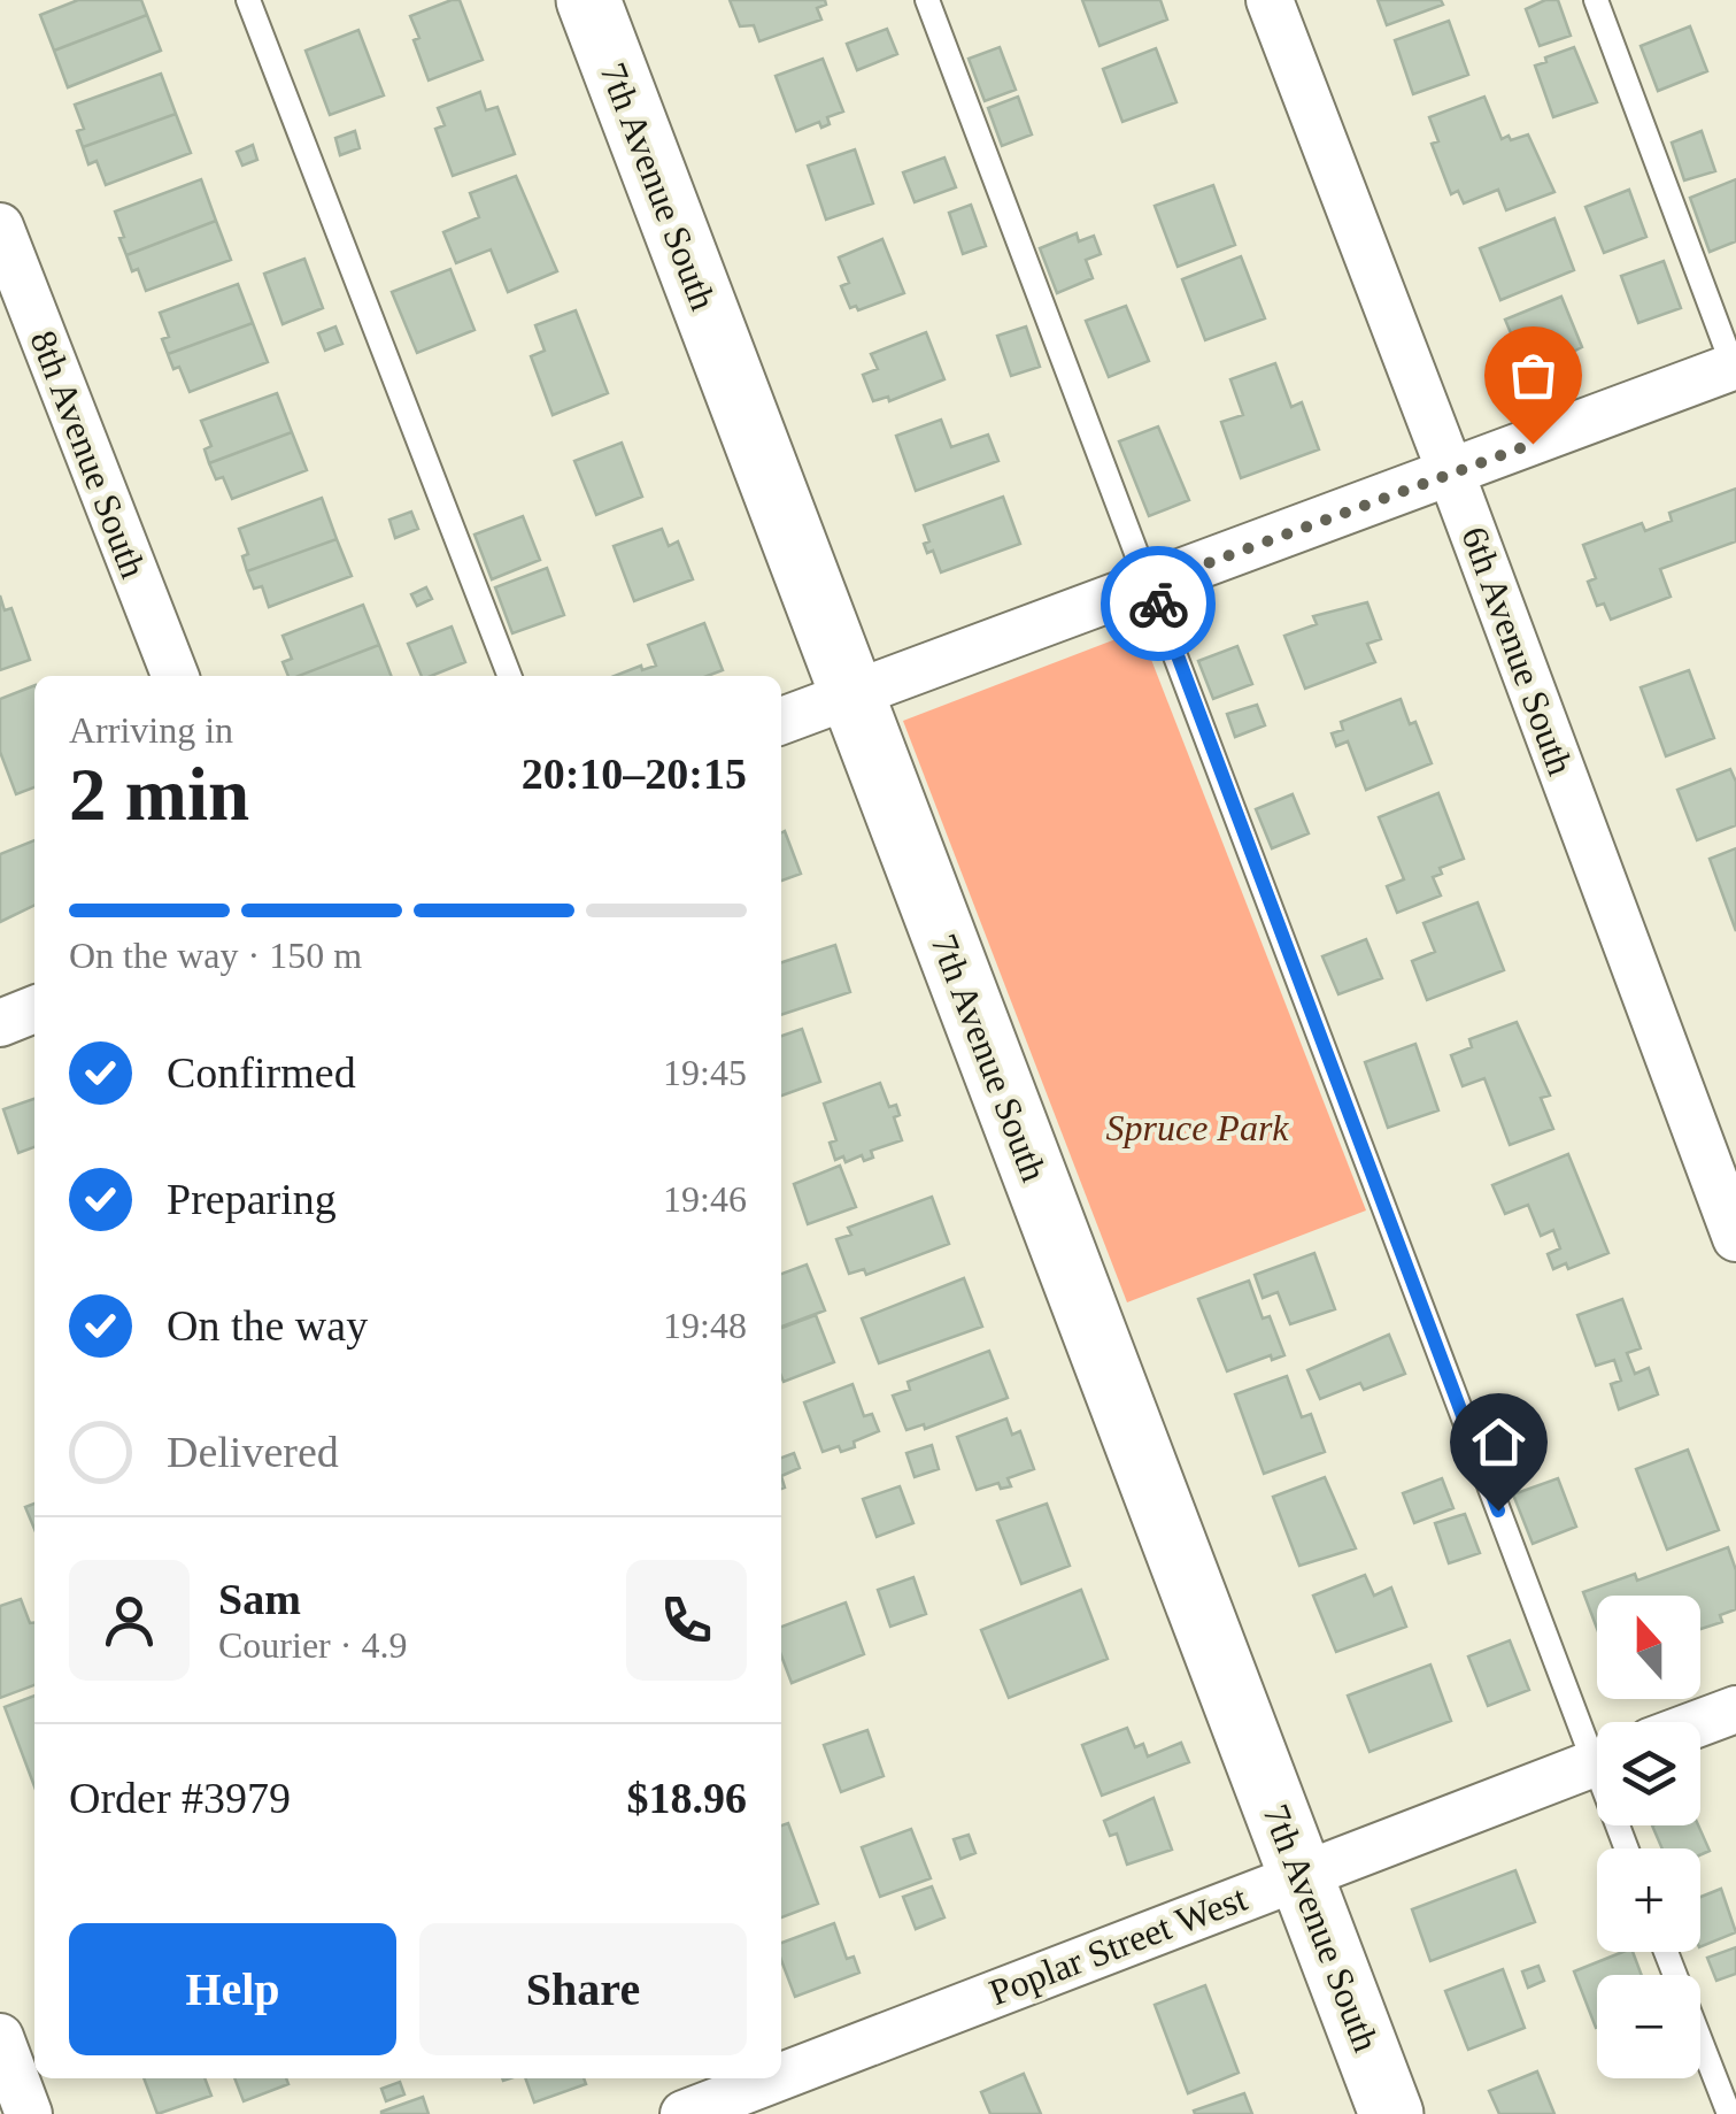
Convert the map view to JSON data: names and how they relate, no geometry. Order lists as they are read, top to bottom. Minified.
{"streets":{"street":["7th Avenue South","8th Avenue South","6th Avenue South","Poplar Street West"]},"crossings":[["7th Avenue South","Poplar Street West"]],"parks":["Spruce Park"],"north":"top","page":{"heading":["2 min","Arriving in","20:10–20:15"],"panel":["Sam","Courier · 4.9","Order #3979","$18.96"],"bar":"On the way · 150 m","list":[["Confirmed","19:45"],["Preparing","19:46"],["On the way","19:48"],"Delivered"],"map_buttons":["+","−"],"buttons":["Help","Share"]}}
